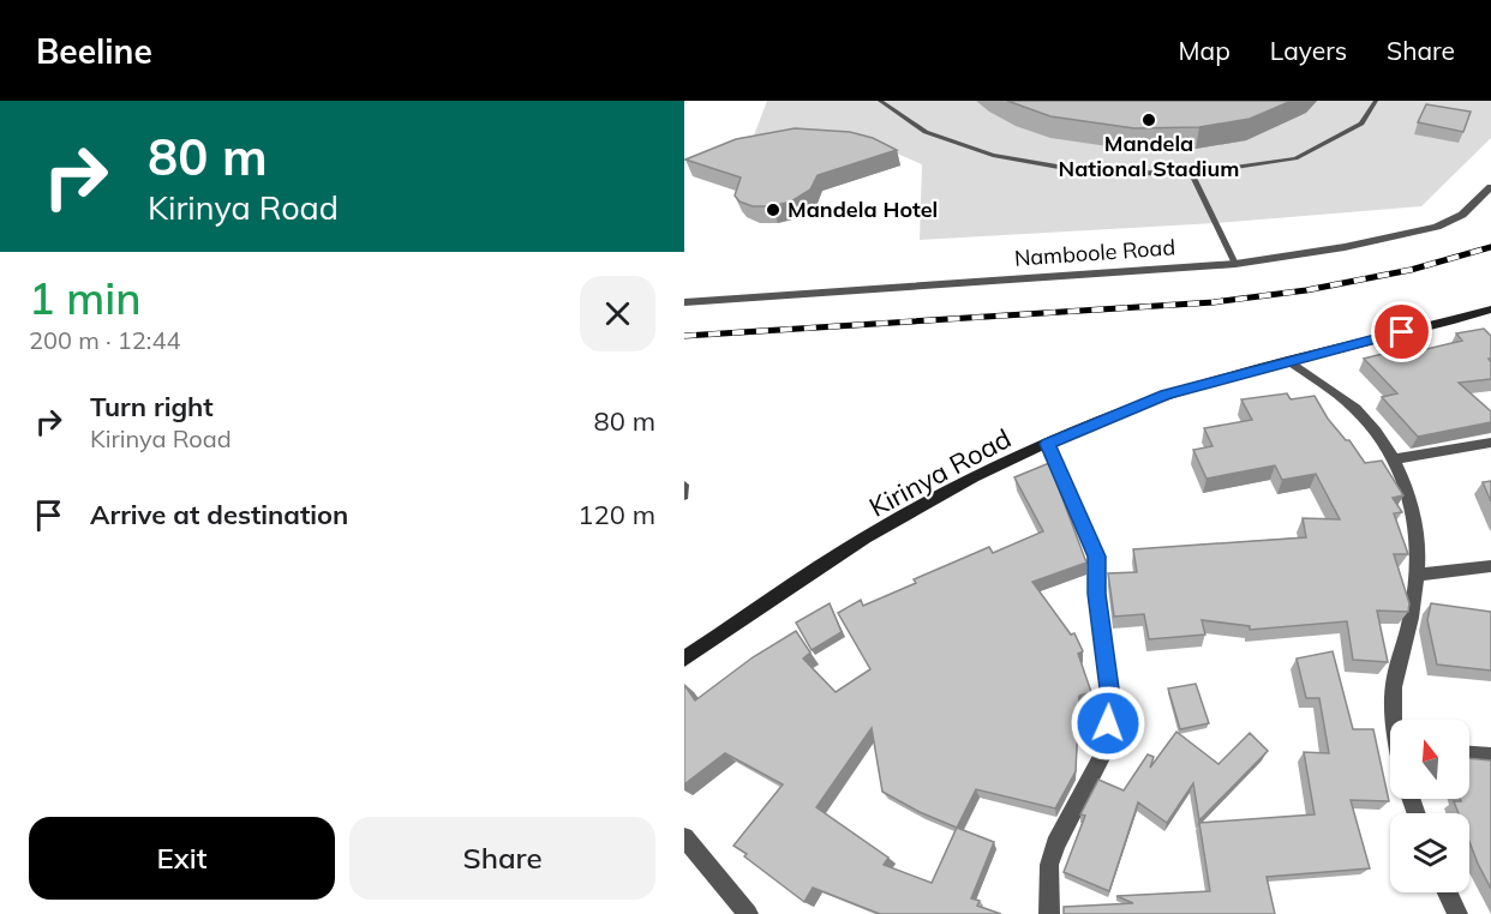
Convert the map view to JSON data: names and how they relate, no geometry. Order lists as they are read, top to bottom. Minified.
{"streets":{"main road":["Kirinya Road"],"street":["Namboole Road"]},"places":["Mandela National Stadium","Mandela Hotel"],"north":"top","page":{"header":"Beeline","nav":["Map","Layers","Share"],"turn":["80 m","Kirinya Road"],"heading":["1 min","200 m · 12:44"],"list":[{"name":"Turn right","note":"Kirinya Road","value":"80 m"},{"name":"Arrive at destination","value":"120 m"}],"buttons":["Exit","Share"]}}
